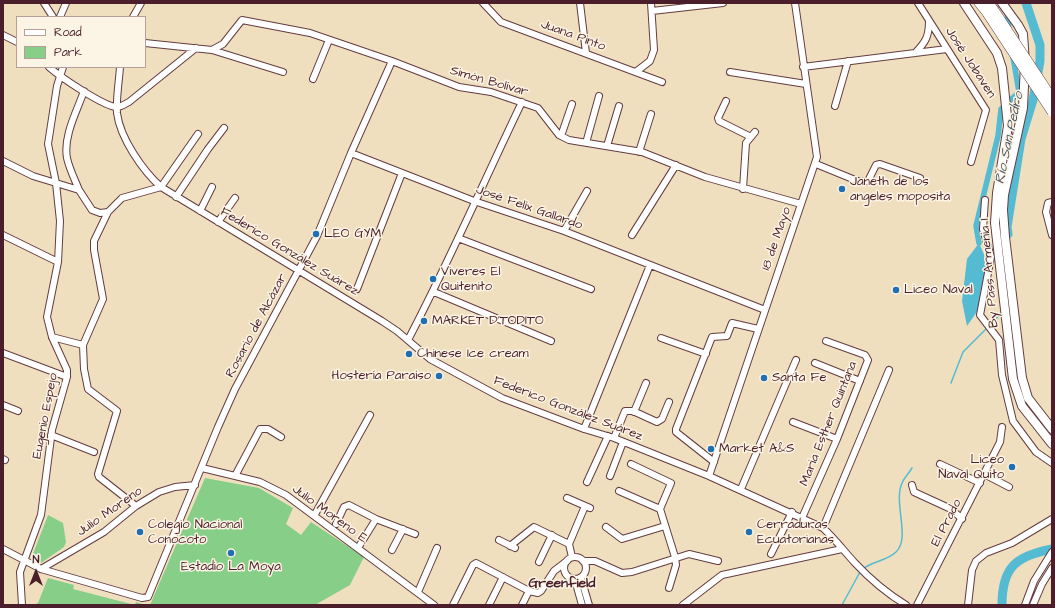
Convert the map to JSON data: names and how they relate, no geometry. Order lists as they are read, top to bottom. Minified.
{"streets":{"main road":["By Pass Armenia I"],"street":["Juana Pinto","José Jobaven","Simón Bolívar","José Felix Gallardo","18 de Mayo","Federico González Suárez","Rosario de Alcázar","Eugenio Espejo","Maria Esther Quintana","Julio Moreno","Julio Moreno E.","El Prado"]},"crossings":[["Simón Bolívar","Rosario de Alcázar"],["José Felix Gallardo","18 de Mayo"],["José Felix Gallardo","Rosario de Alcázar"],["18 de Mayo","Federico González Suárez"],["Federico González Suárez","Rosario de Alcázar"],["Federico González Suárez","Maria Esther Quintana"],["Rosario de Alcázar","Julio Moreno"],["Rosario de Alcázar","Julio Moreno E."]],"districts":["Greenfield"],"water":["Río San Pedro"],"places":["Janeth de los angeles moposita","LEO GYM","Viveres El Quitenito","Liceo Naval","MARKET D'TODITO","Chinese Ice cream","Hostería Paraíso","Santa Fe","Market A&S","Liceo Naval Quito","Colegio Nacional Conocoto","Cerraduras Ecuatorianas","Estadio La Moya"],"legend":["Road","Park"],"north":"top"}
